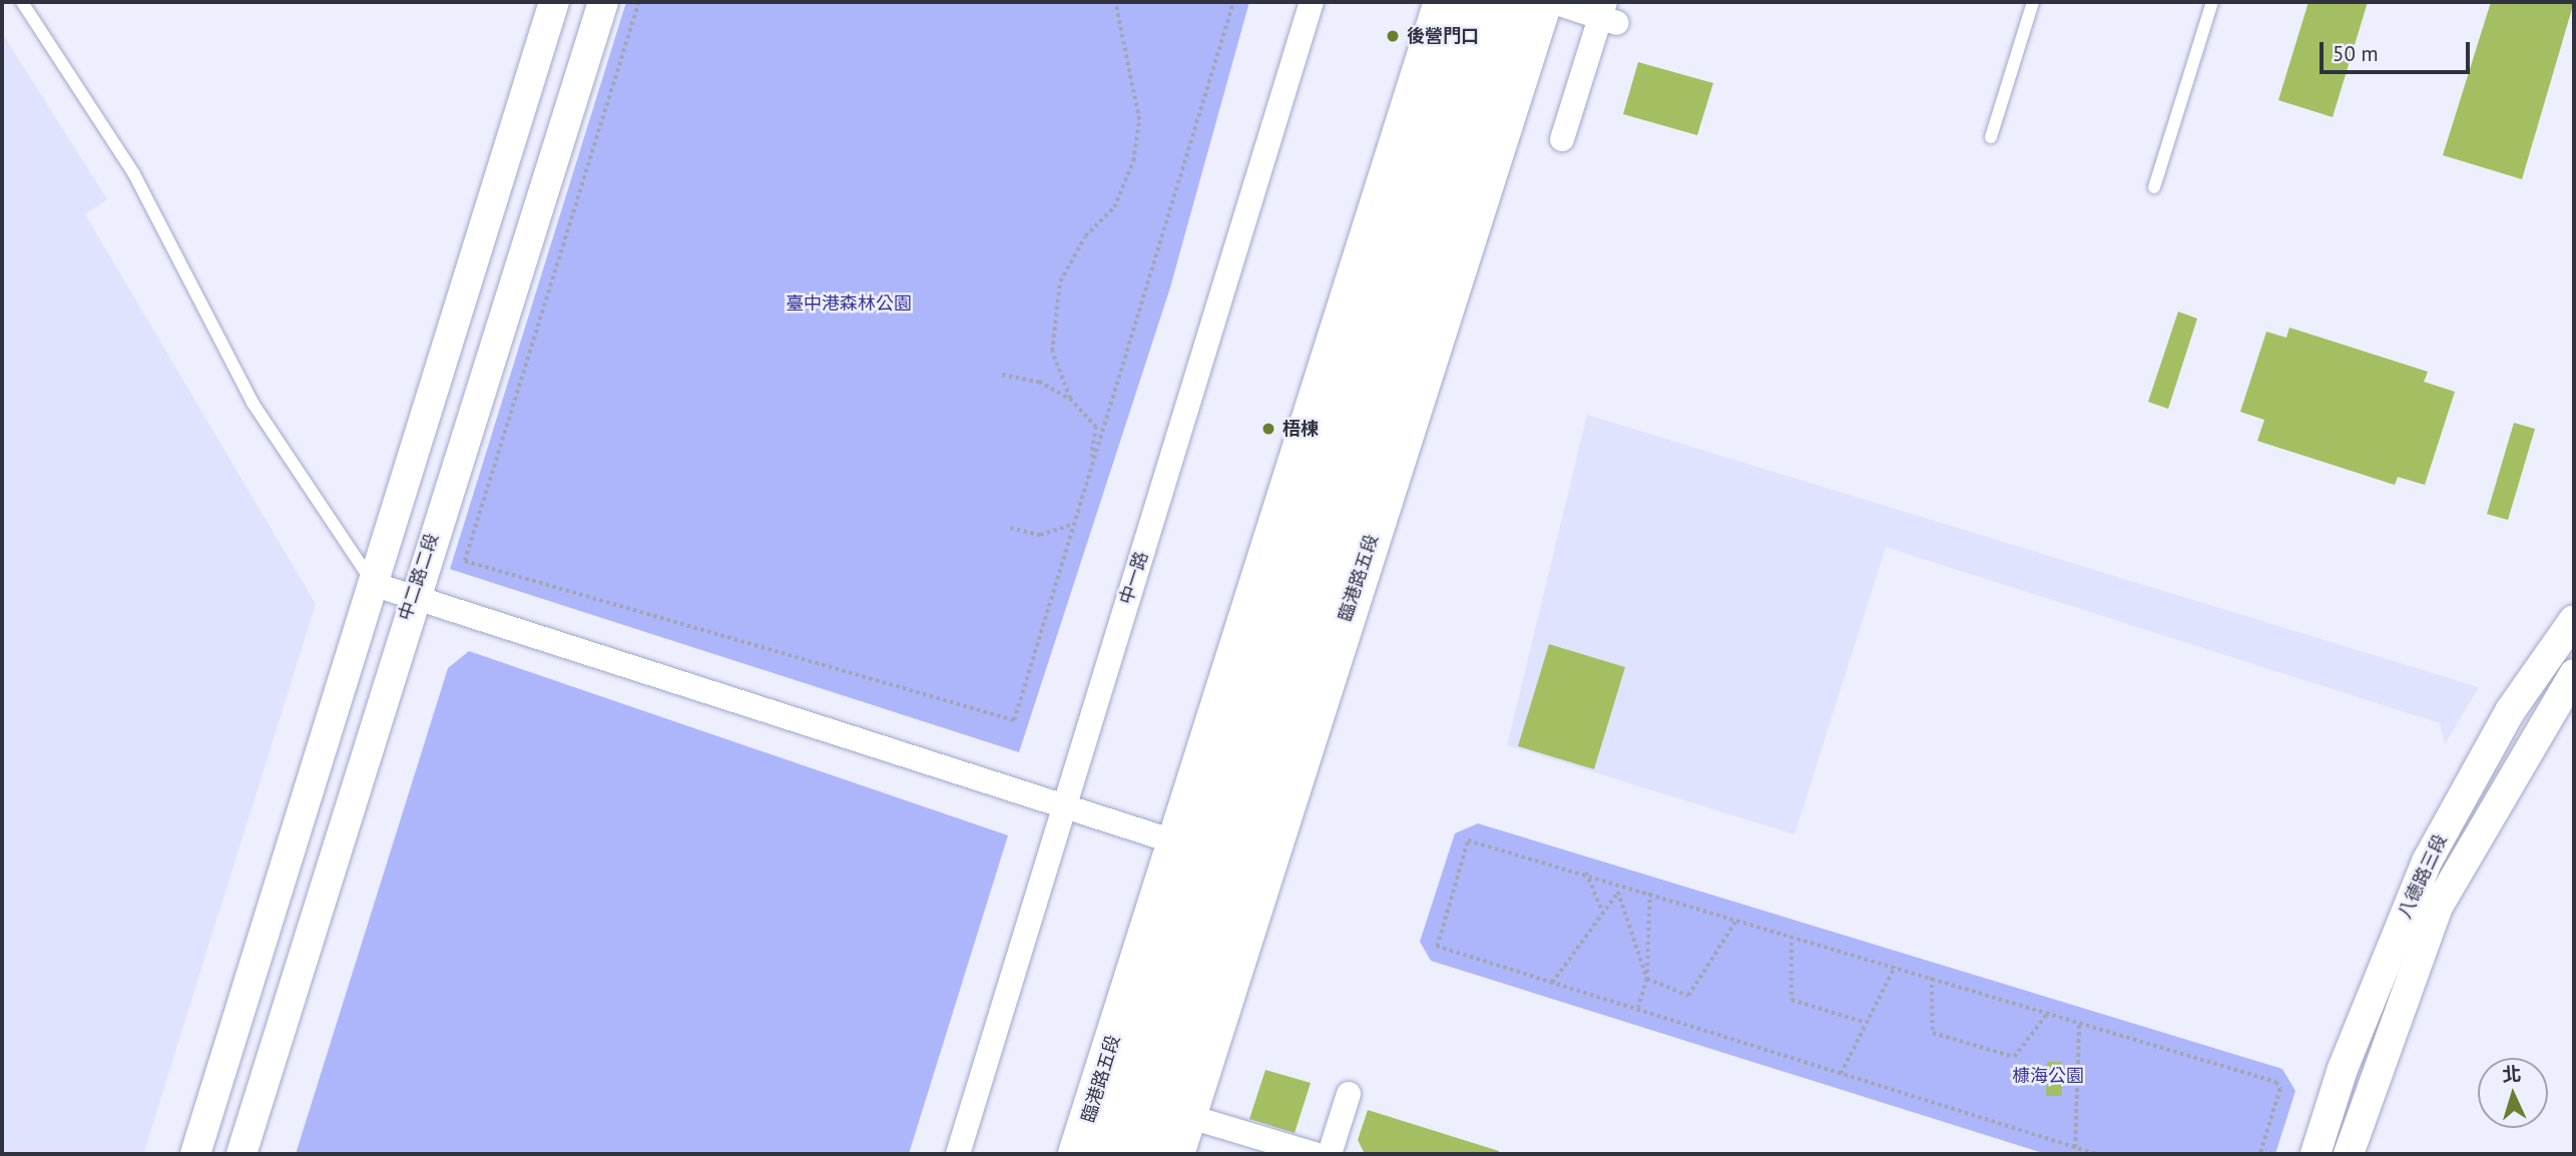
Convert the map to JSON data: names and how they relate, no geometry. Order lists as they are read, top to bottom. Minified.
{"streets":{"main road":["臨港路五段"],"street":["中二路二段","中一路","八德路三段"]},"parks":["臺中港森林公園","槺海公園"],"places":["後營門口","梧棟"],"scale_bar":"50 m","north":"top"}
